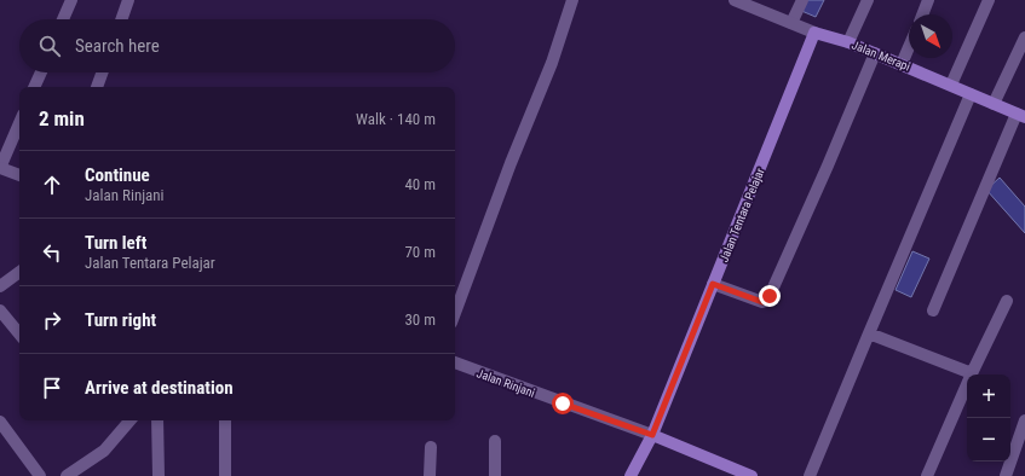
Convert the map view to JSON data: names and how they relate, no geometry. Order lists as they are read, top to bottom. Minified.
{"streets":{"main road":["Jalan Merapi","Jalan Tentara Pelajar","Jalan Rinjani"]},"crossings":[["Jalan Merapi","Jalan Tentara Pelajar"],["Jalan Tentara Pelajar","Jalan Rinjani"]],"north":"bottom right","page":{"search":"Search here","heading":["2 min","Walk · 140 m"],"list":[["Continue","Jalan Rinjani","40 m"],["Turn left","Jalan Tentara Pelajar","70 m"],["Turn right","30 m"],"Arrive at destination"],"map_buttons":["+","−"]}}
